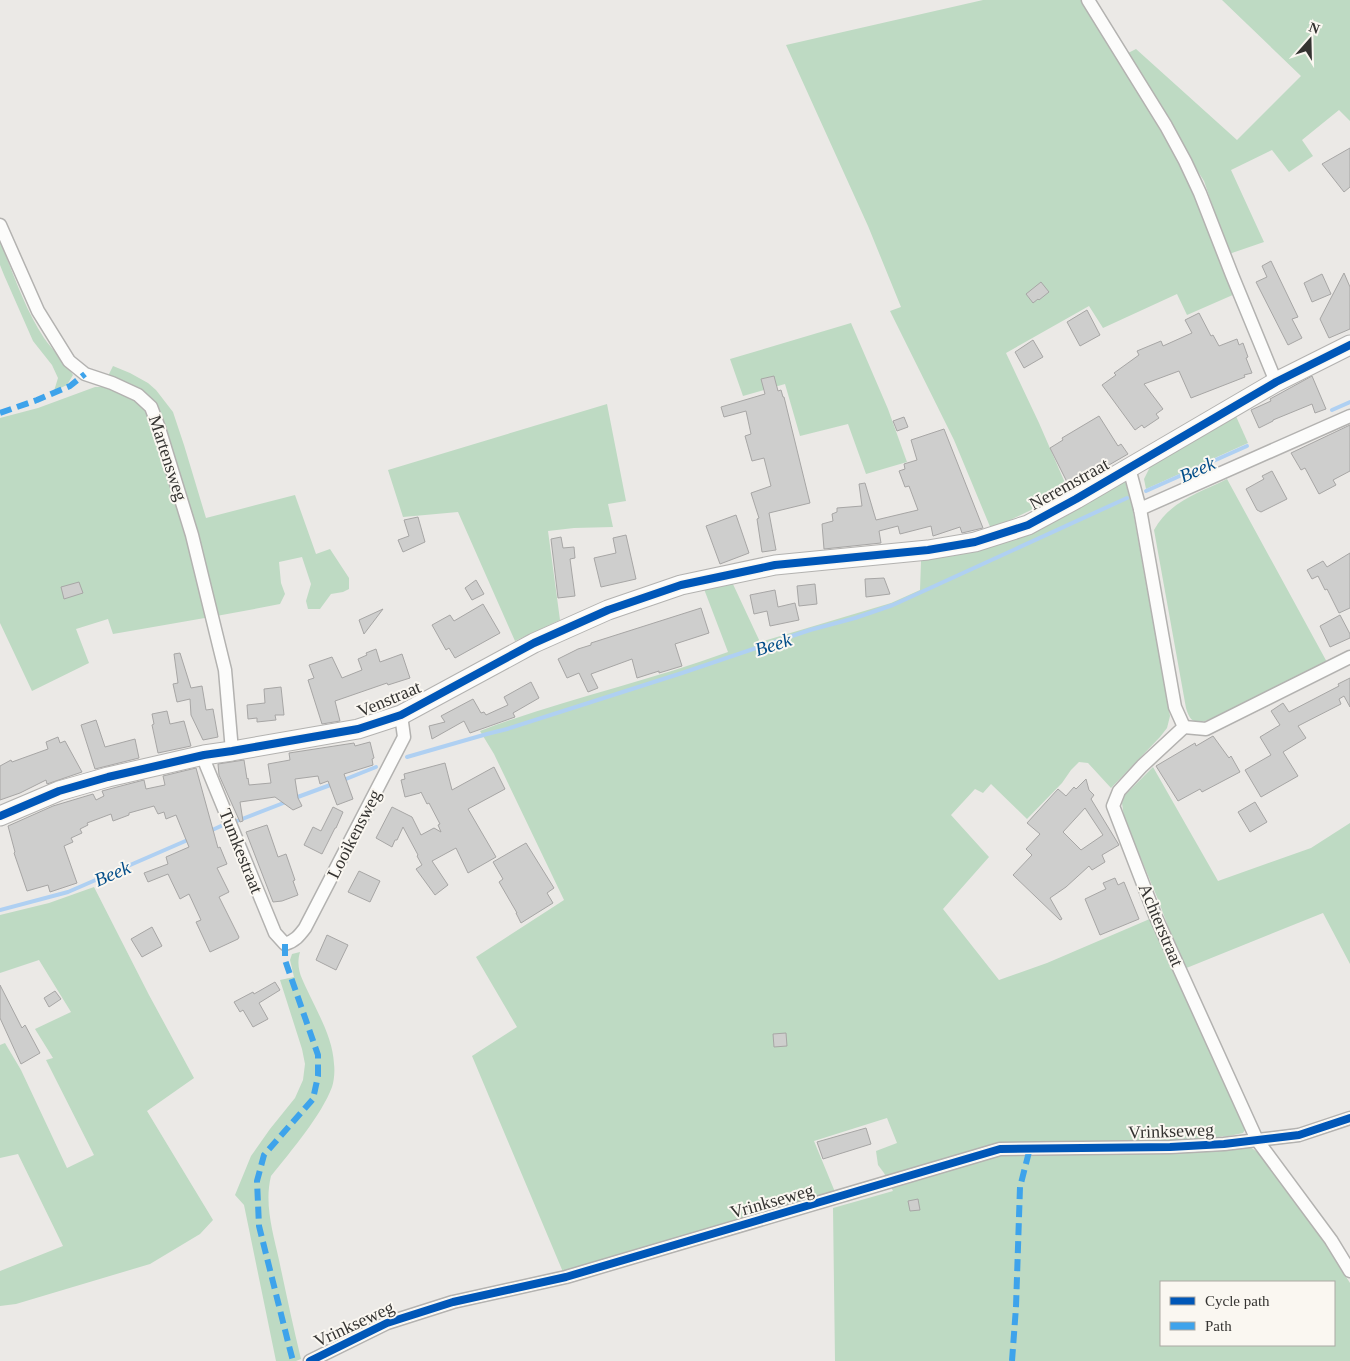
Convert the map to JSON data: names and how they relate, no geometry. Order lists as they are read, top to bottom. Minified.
{"streets":{"street":["Martensweg","Neremstraat","Venstraat","Looikensweg","Tumkestraat","Achterstraat","Vrinkseweg"]},"crossings":[["Martensweg","Venstraat"],["Neremstraat","Venstraat"],["Venstraat","Looikensweg"],["Venstraat","Tumkestraat"],["Looikensweg","Tumkestraat"],["Achterstraat","Vrinkseweg"]],"water":["Beek"],"legend":["Cycle path","Path"],"north":"top"}
